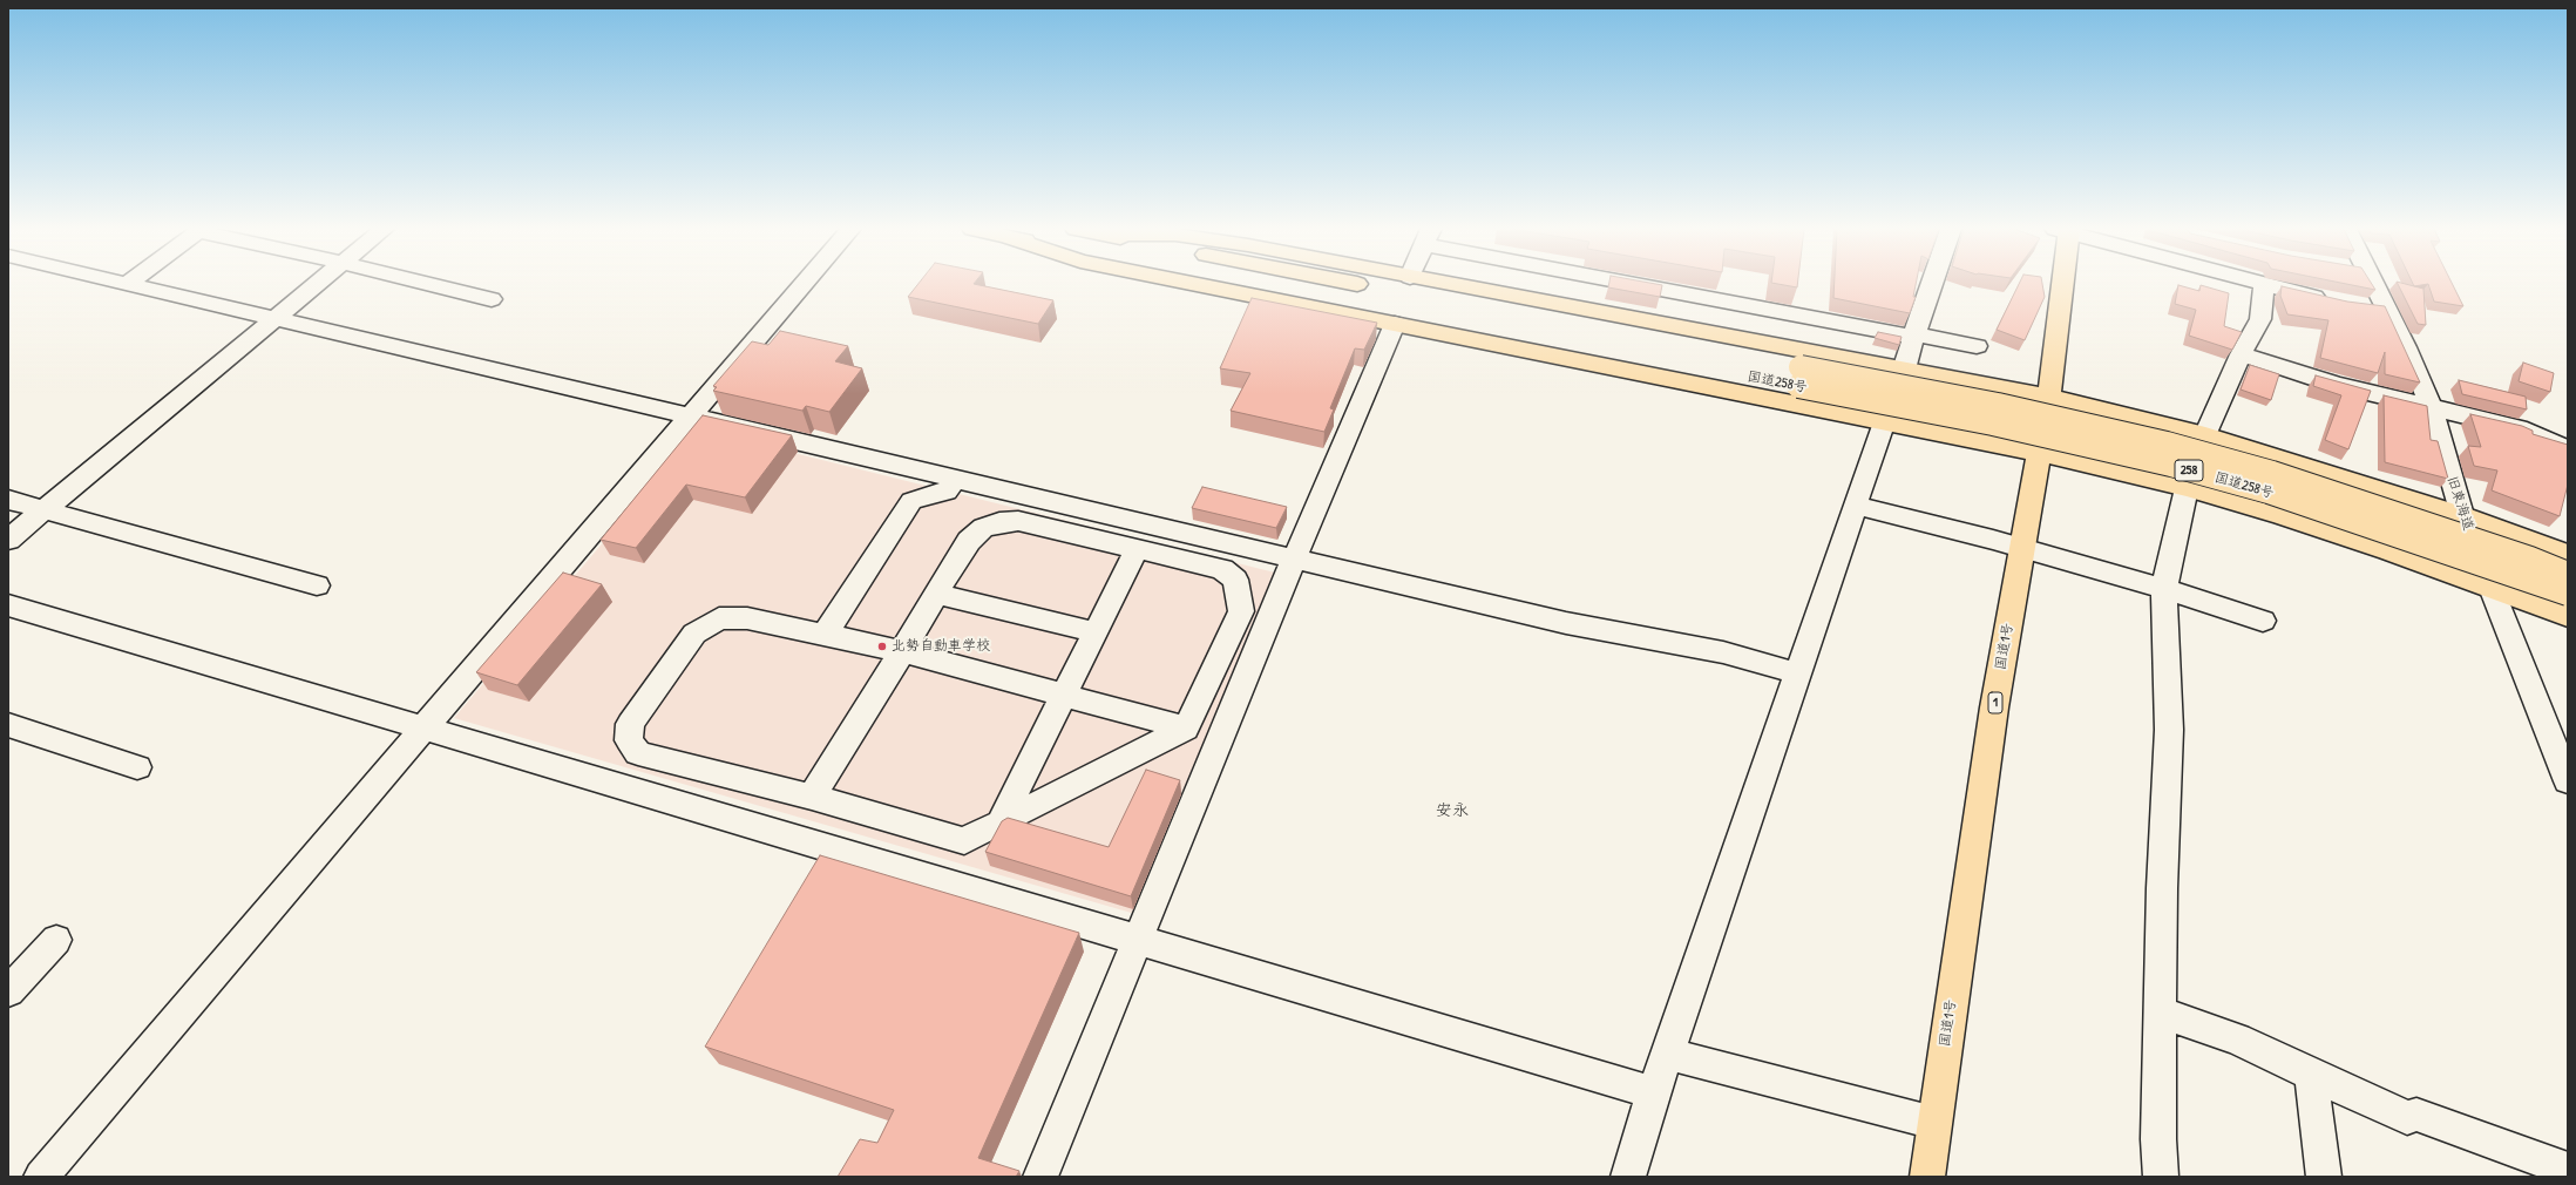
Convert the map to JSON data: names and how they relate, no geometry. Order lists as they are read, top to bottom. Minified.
{"streets":{"highway":["国道258号","258","国道1号","1"],"street":["旧東海道"]},"districts":["安永"],"places":["北勢自動車学校"]}
